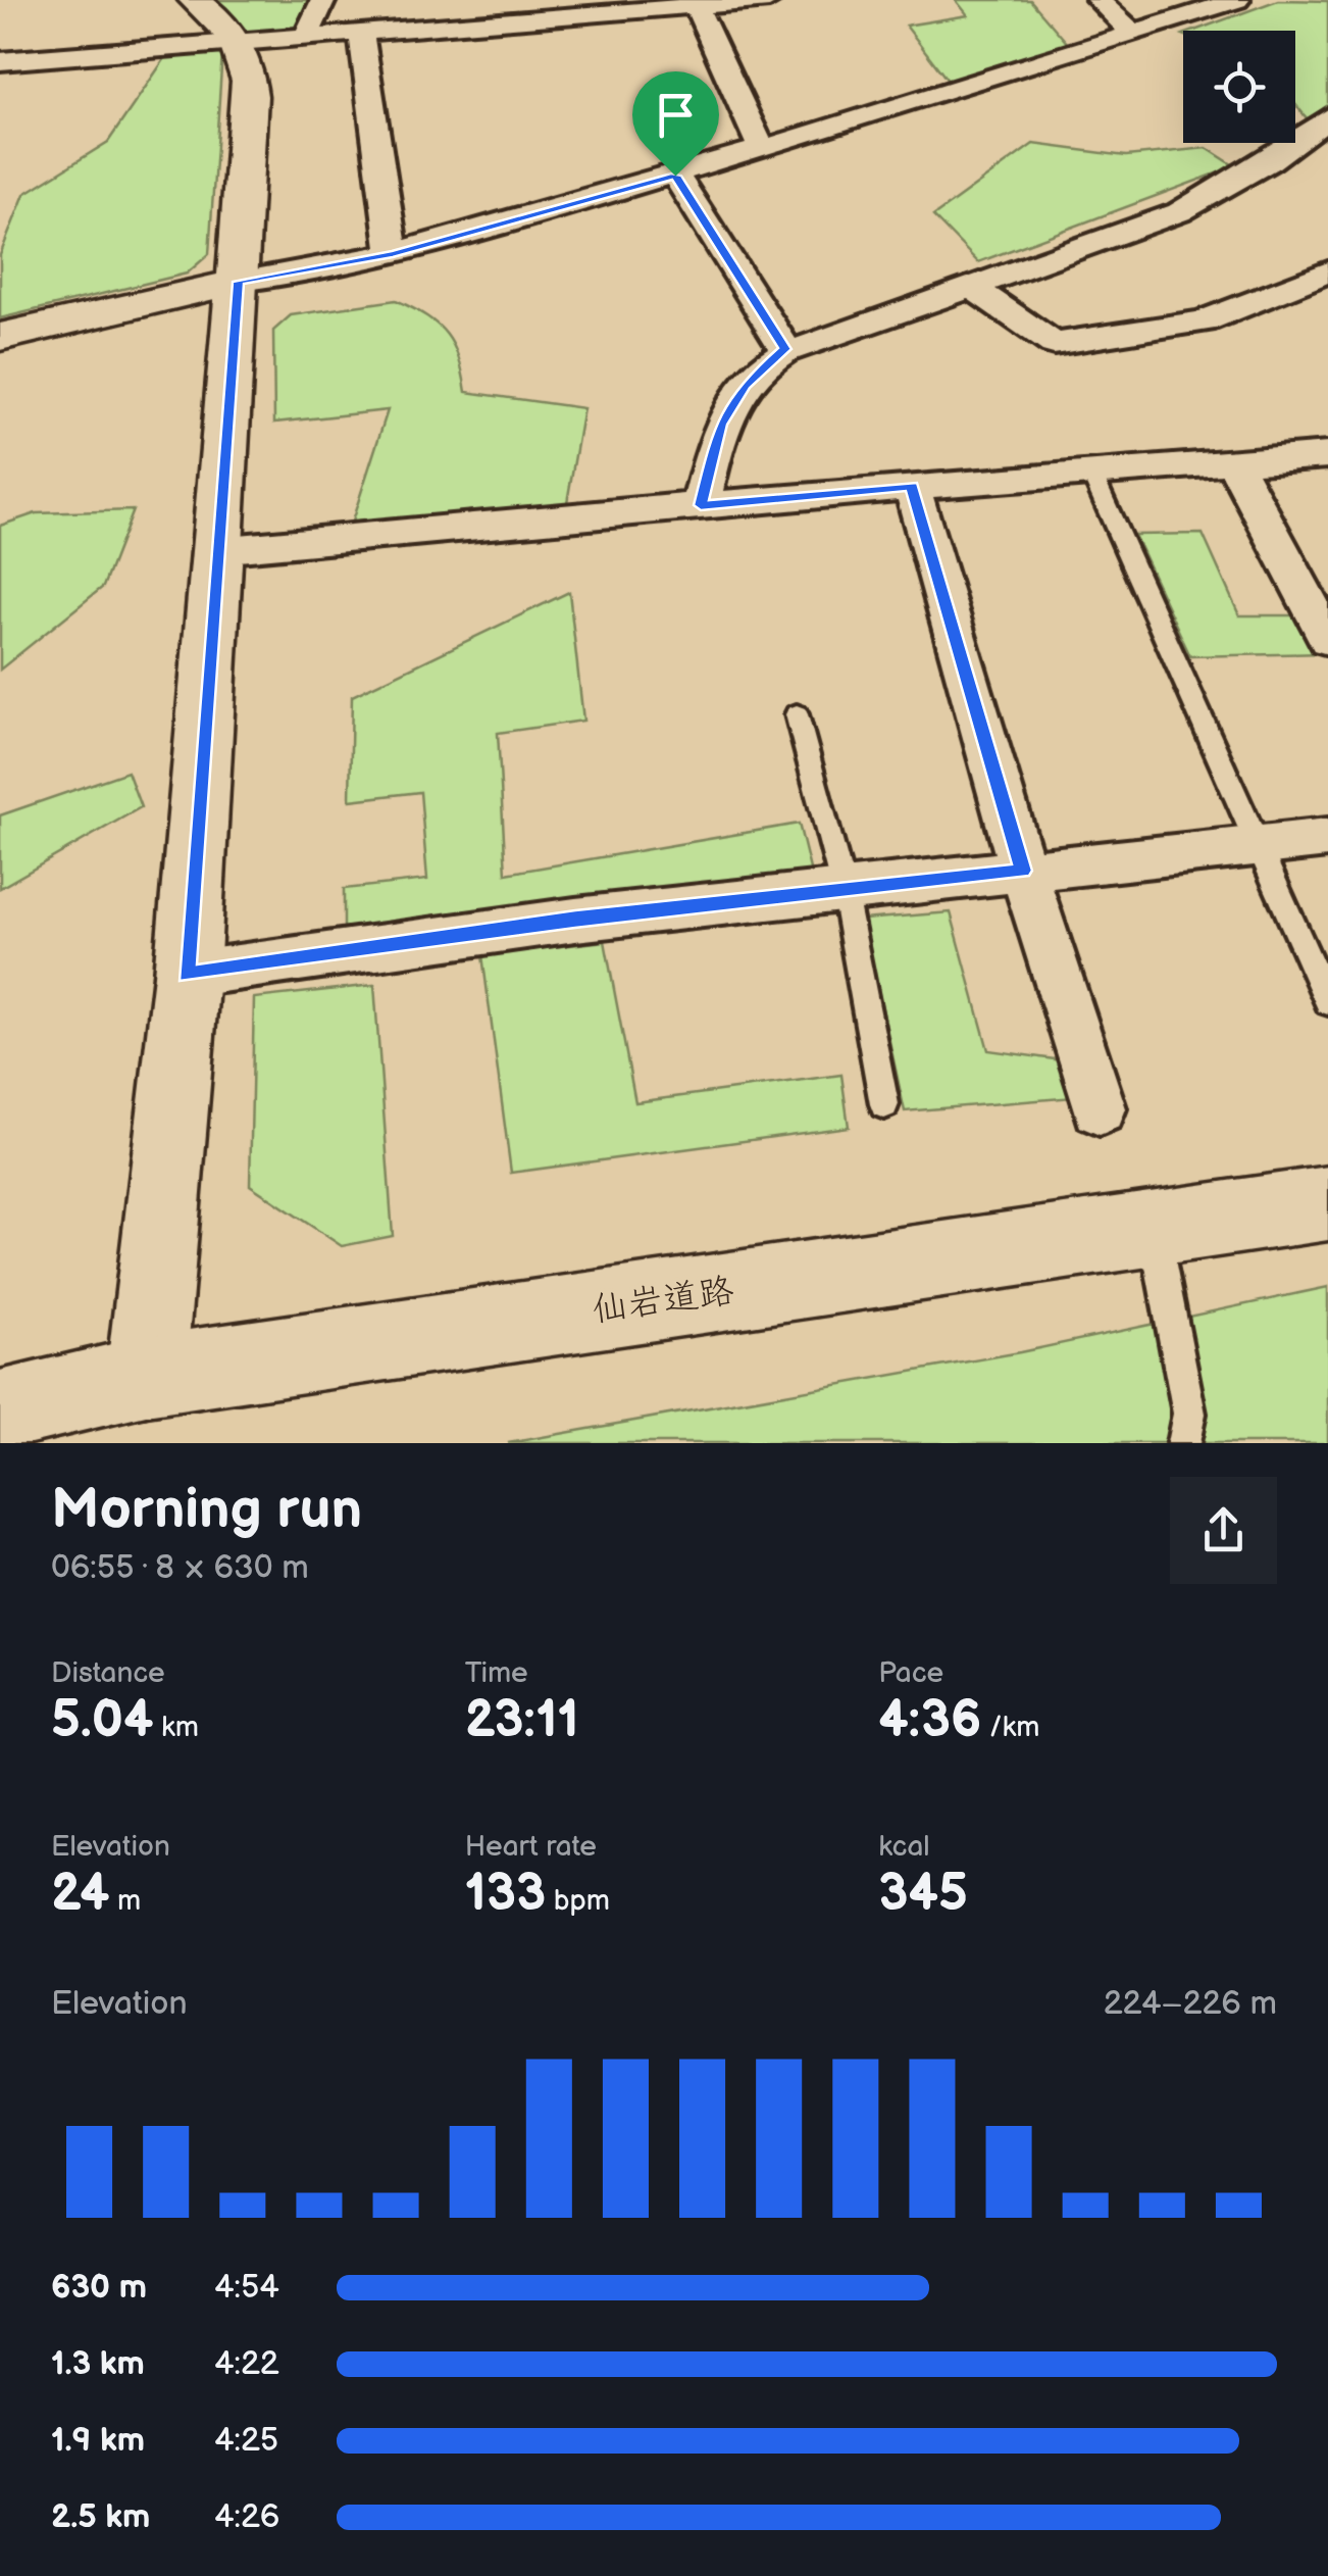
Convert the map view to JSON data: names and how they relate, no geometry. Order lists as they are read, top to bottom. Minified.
{"streets":{"main road":["仙岩道路"]},"page":{"heading":["Morning run","06:55 · 8 × 630 m"],"stats":[["Distance","5.04 km"],["Time","23:11"],["Pace","4:36 /km"],["Elevation","24 m"],["Heart rate","133 bpm"],["kcal","345"]],"chart":["Elevation","224–226 m"],"list":[{"name":"630 m","note":"4:54"},{"name":"1.3 km","note":"4:22"},{"name":"1.9 km","note":"4:25"},{"name":"2.5 km","note":"4:26"}]}}
